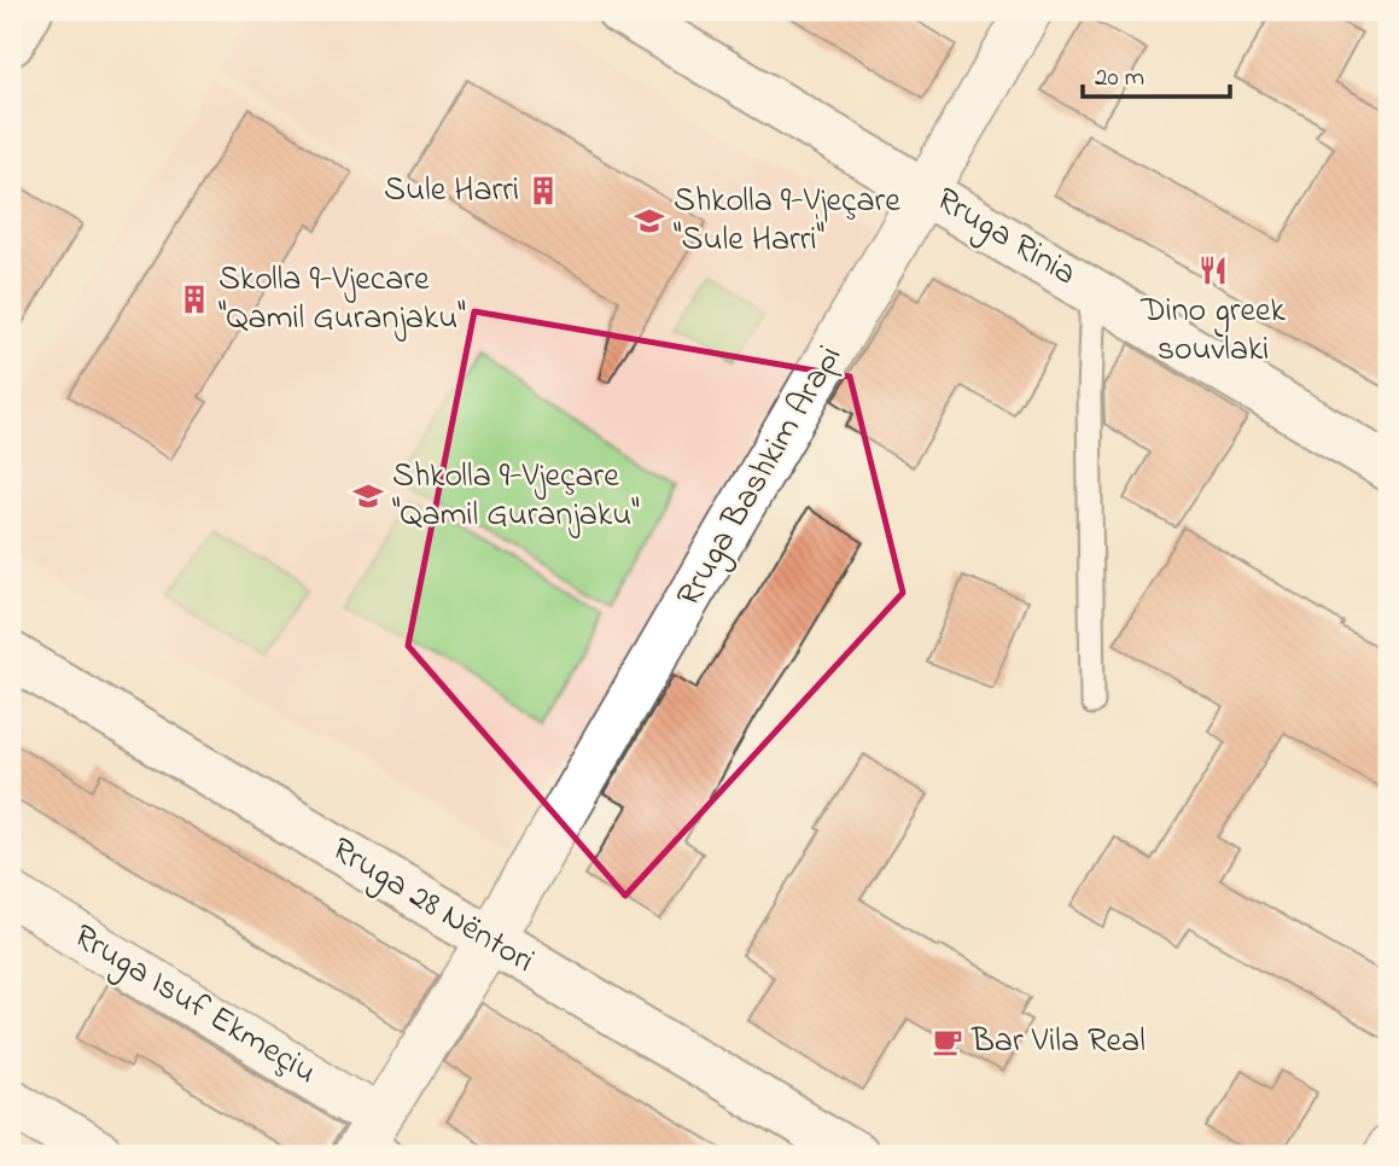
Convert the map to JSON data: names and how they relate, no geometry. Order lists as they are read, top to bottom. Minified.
{"streets":{"main road":["Rruga Rinia","Rruga 28 Nëntori"],"street":["Rruga Bashkim Arapi","Rruga Isuf Ekmeçiu"]},"crossings":[["Rruga Rinia","Rruga Bashkim Arapi"],["Rruga Bashkim Arapi","Rruga 28 Nëntori"],["Rruga Bashkim Arapi","Rruga Isuf Ekmeçiu"]],"places":{"building":["Sule Harri","Skolla 9-Vjecare \"Qamil Guranjaku\""],"school or university":["Shkolla 9-Vjeçare \"Sule Harri\"","Shkolla 9-Vjeçare \"Qamil Guranjaku\""],"restaurant":["Dino greek souvlaki"],"cafe":["Bar Vila Real"]},"scale_bar":"20 m"}
